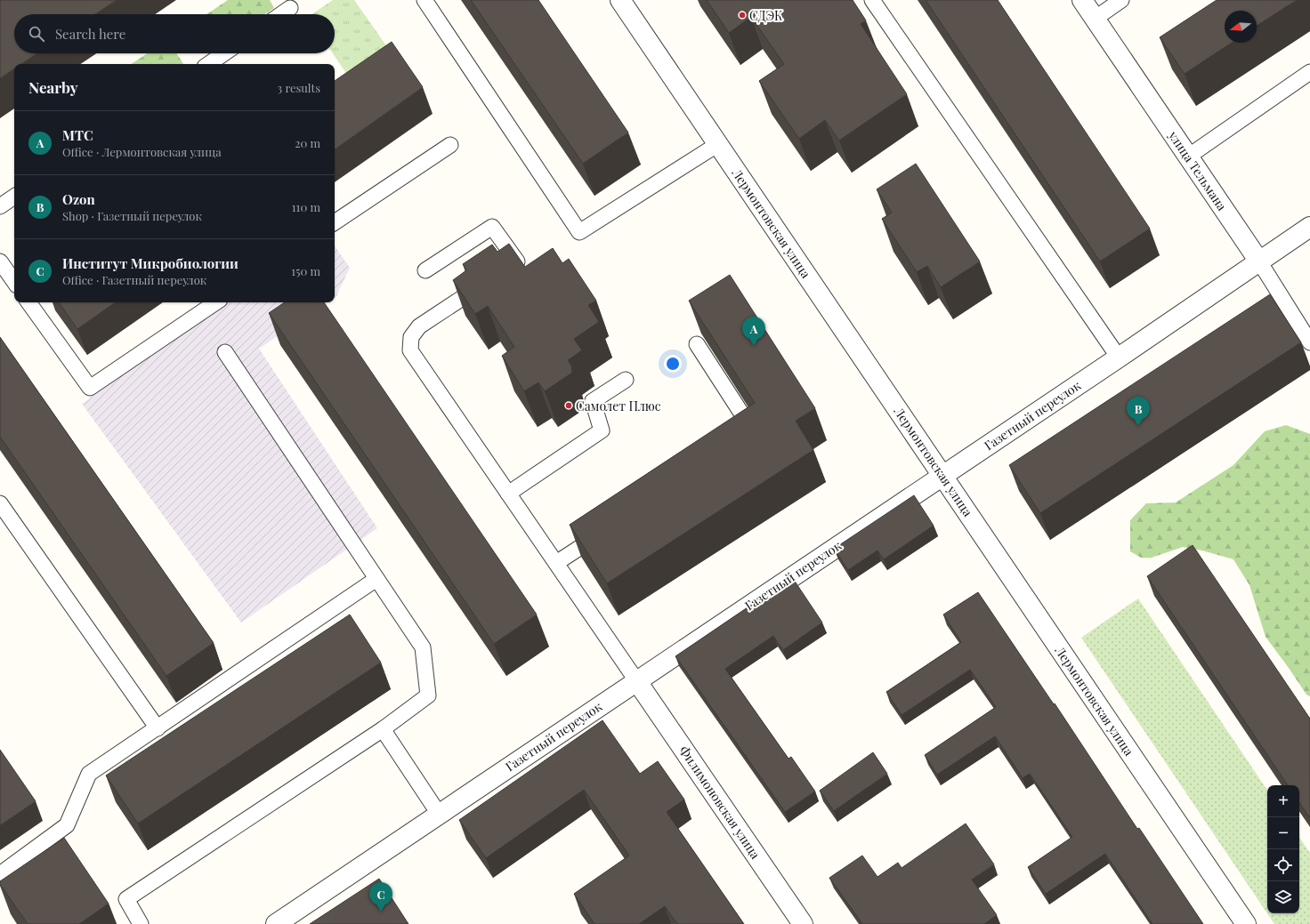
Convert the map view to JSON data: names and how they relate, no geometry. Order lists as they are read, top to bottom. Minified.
{"streets":{"street":["улица Тельмана","Лермонтовская улица","Газетный переулок","Филимоновская улица"]},"crossings":[["улица Тельмана","Газетный переулок"],["Лермонтовская улица","Газетный переулок"],["Газетный переулок","Филимоновская улица"]],"places":["СДЭК","Самолет Плюс"],"north":"left","page":{"search":"Search here","heading":["Nearby","3 results"],"list":[{"mark":"A","name":"МТС","note":"Office · Лермонтовская улица","value":"20 m"},{"mark":"B","name":"Ozon","note":"Shop · Газетный переулок","value":"110 m"},{"mark":"C","name":"Институт Микробиологии","note":"Office · Газетный переулок","value":"150 m"}],"pins":["A","B","C"],"map_buttons":["+","−"]}}
